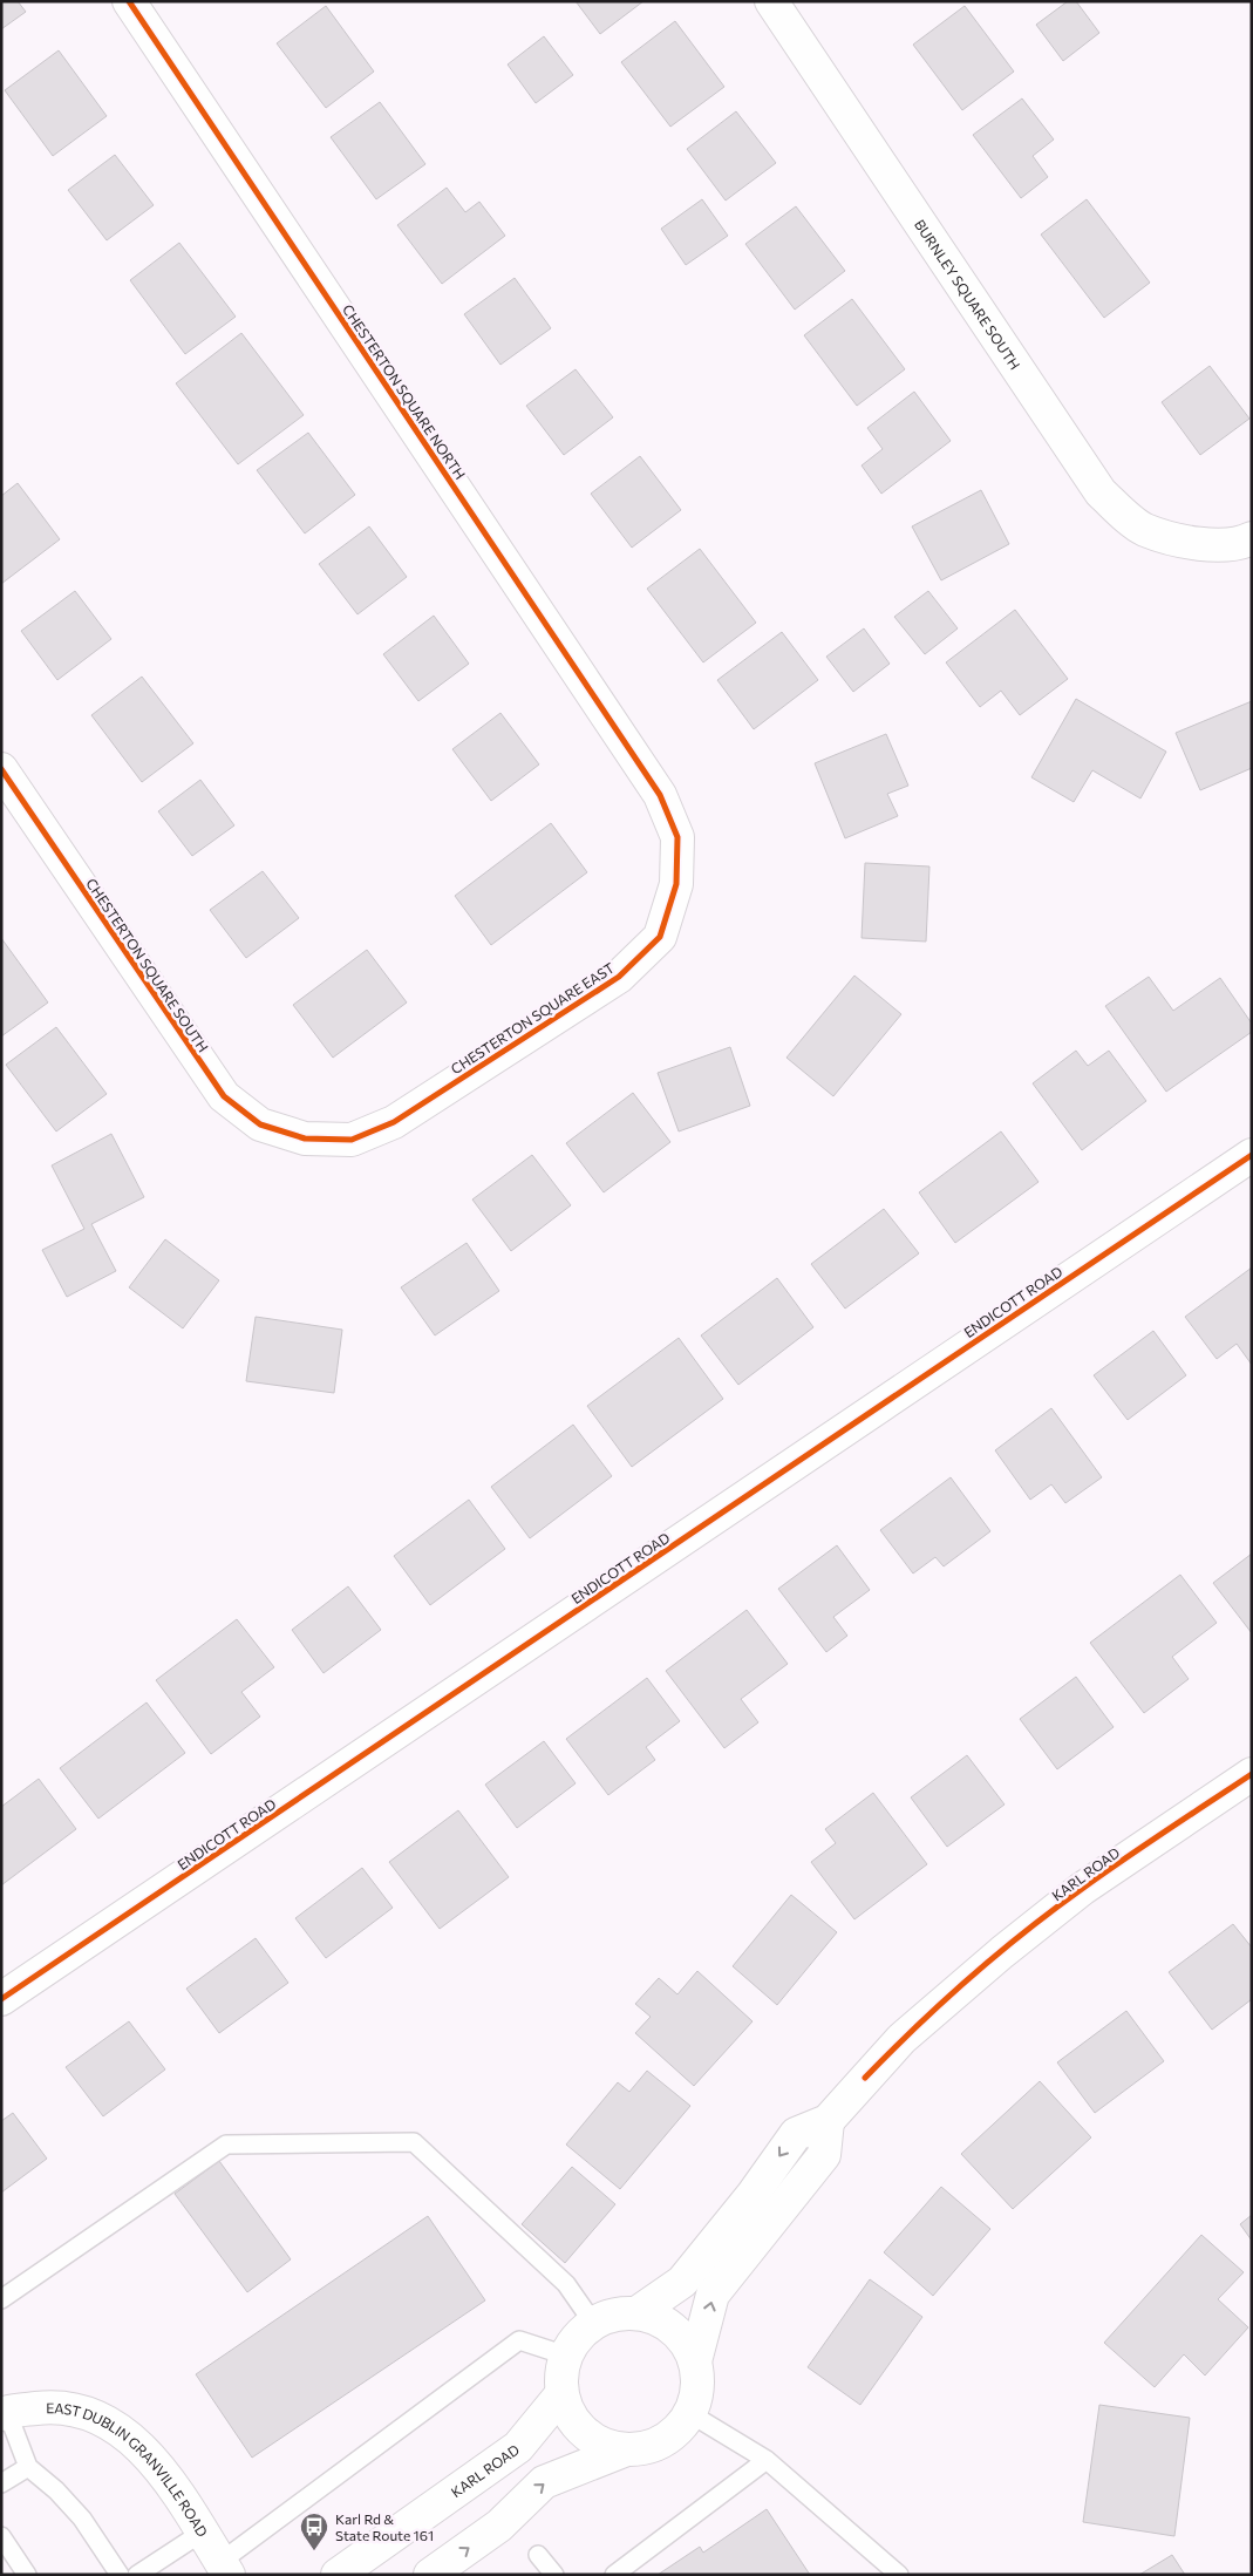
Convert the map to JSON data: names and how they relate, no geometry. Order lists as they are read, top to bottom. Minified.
{"streets":{"street":["BURNLEY SQUARE SOUTH","CHESTERTON SQUARE NORTH","CHESTERTON SQUARE SOUTH","CHESTERTON SQUARE EAST","ENDICOTT ROAD","KARL ROAD","EAST DUBLIN GRANVILLE ROAD"]},"crossings":[["CHESTERTON SQUARE NORTH","CHESTERTON SQUARE EAST"],["CHESTERTON SQUARE SOUTH","CHESTERTON SQUARE EAST"]],"places":{"bus stop":["Karl Rd & State Route 161"]}}
